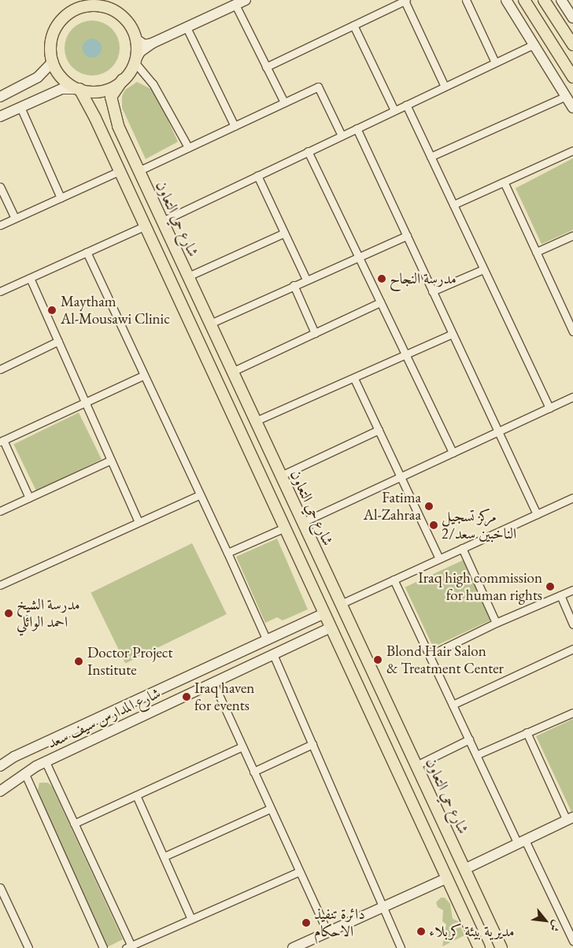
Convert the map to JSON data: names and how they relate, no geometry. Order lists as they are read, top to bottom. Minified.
{"streets":{"main road":["شارع حي التعاون","شارع المدارس سيف سعد"]},"places":["مدرسة النجاح","Maytham Al-Mousawi Clinic","Fatima Al-Zahraa","مركز تسجيل الناخبين سعد/2","Iraq high commission for human rights","مدرسة الشيخ احمد الوائلي","Blond Hair Salon & Treatment Center","Doctor Project Institute","Iraq haven for events","دائرة تنفيذ الاحكام","مديرية بيئة كربلاء"],"north":"bottom right"}
